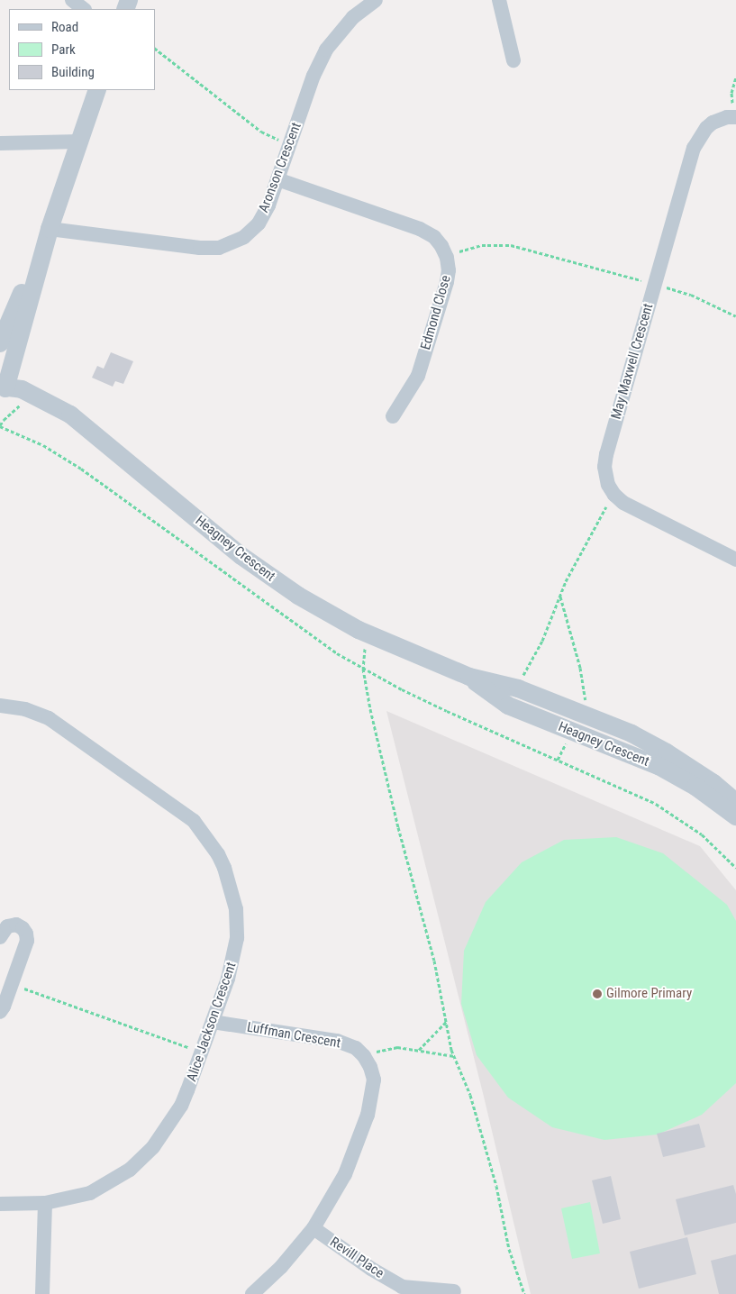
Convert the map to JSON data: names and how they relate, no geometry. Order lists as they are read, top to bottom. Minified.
{"streets":{"street":["Aronson Crescent","Edmond Close","May Maxwell Crescent","Heagney Crescent","Alice Jackson Crescent","Luffman Crescent","Revill Place"]},"crossings":[["Aronson Crescent","Edmond Close"],["Alice Jackson Crescent","Luffman Crescent"]],"places":["Gilmore Primary"],"legend":["Road","Park","Building"]}
